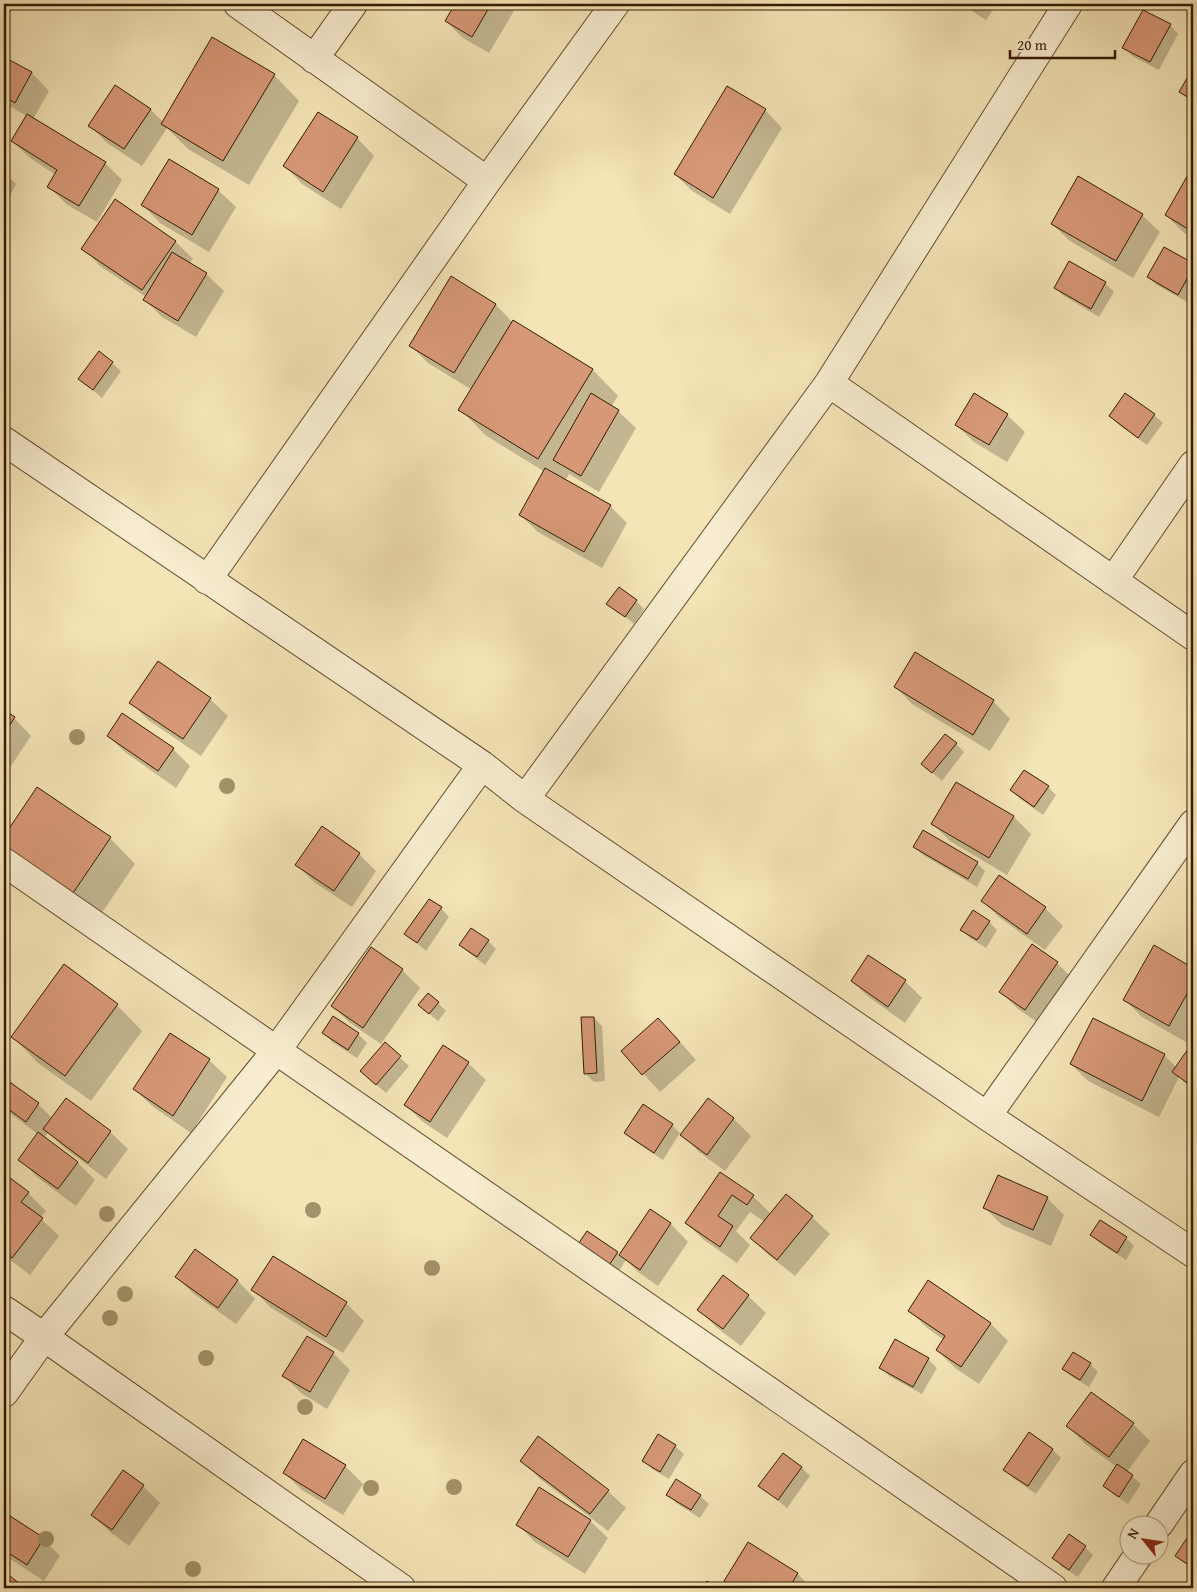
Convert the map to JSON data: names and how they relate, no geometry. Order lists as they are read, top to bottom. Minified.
{"scale_bar":"20 m","north":"top left"}
